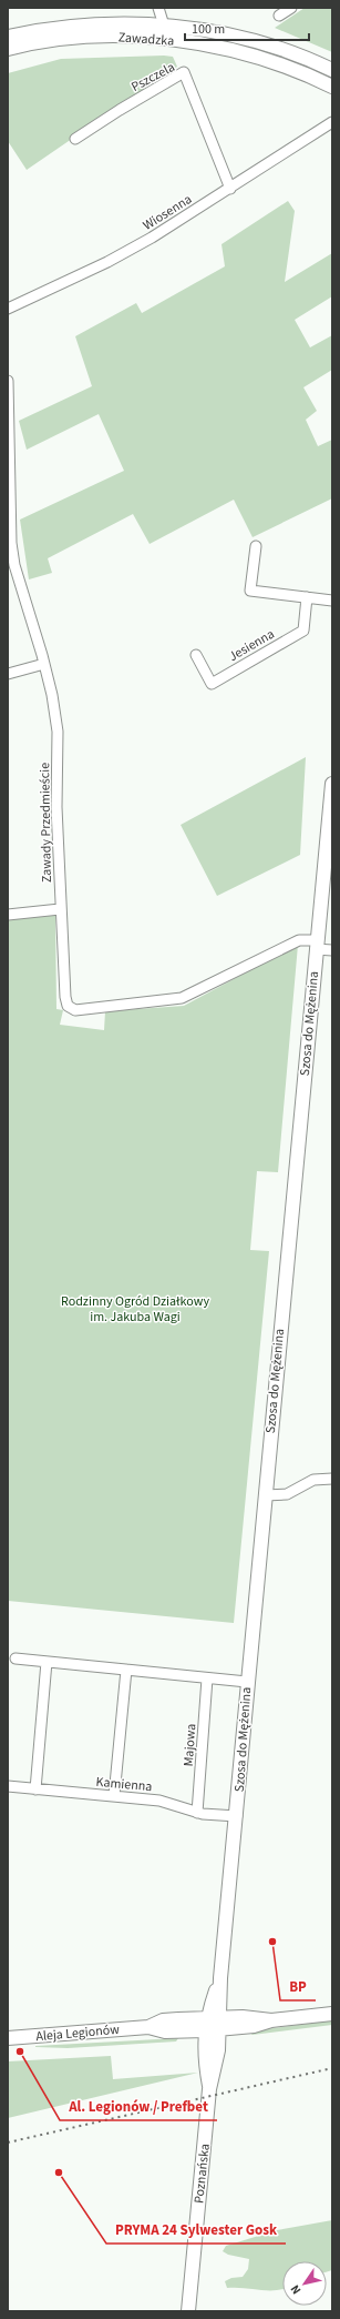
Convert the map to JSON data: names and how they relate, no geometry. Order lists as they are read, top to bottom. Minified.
{"streets":{"main road":["Zawadzka","Szosa do Mężenina","Aleja Legionów","Poznańska"],"street":["Pszczela","Wiosenna","Jesienna","Zawady Przedmieście","Majowa","Kamienna"]},"crossings":[["Pszczela","Wiosenna"],["Zawady Przedmieście","Szosa do Mężenina"],["Szosa do Mężenina","Kamienna"],["Szosa do Mężenina","Aleja Legionów"],["Szosa do Mężenina","Poznańska"],["Majowa","Kamienna"],["Aleja Legionów","Poznańska"]],"parks":["Rodzinny Ogród Działkowy im. Jakuba Wagi"],"places":["BP","Al. Legionów / Prefbet","PRYMA 24 Sylwester Gosk"],"scale_bar":"100 m","north":"bottom left"}
